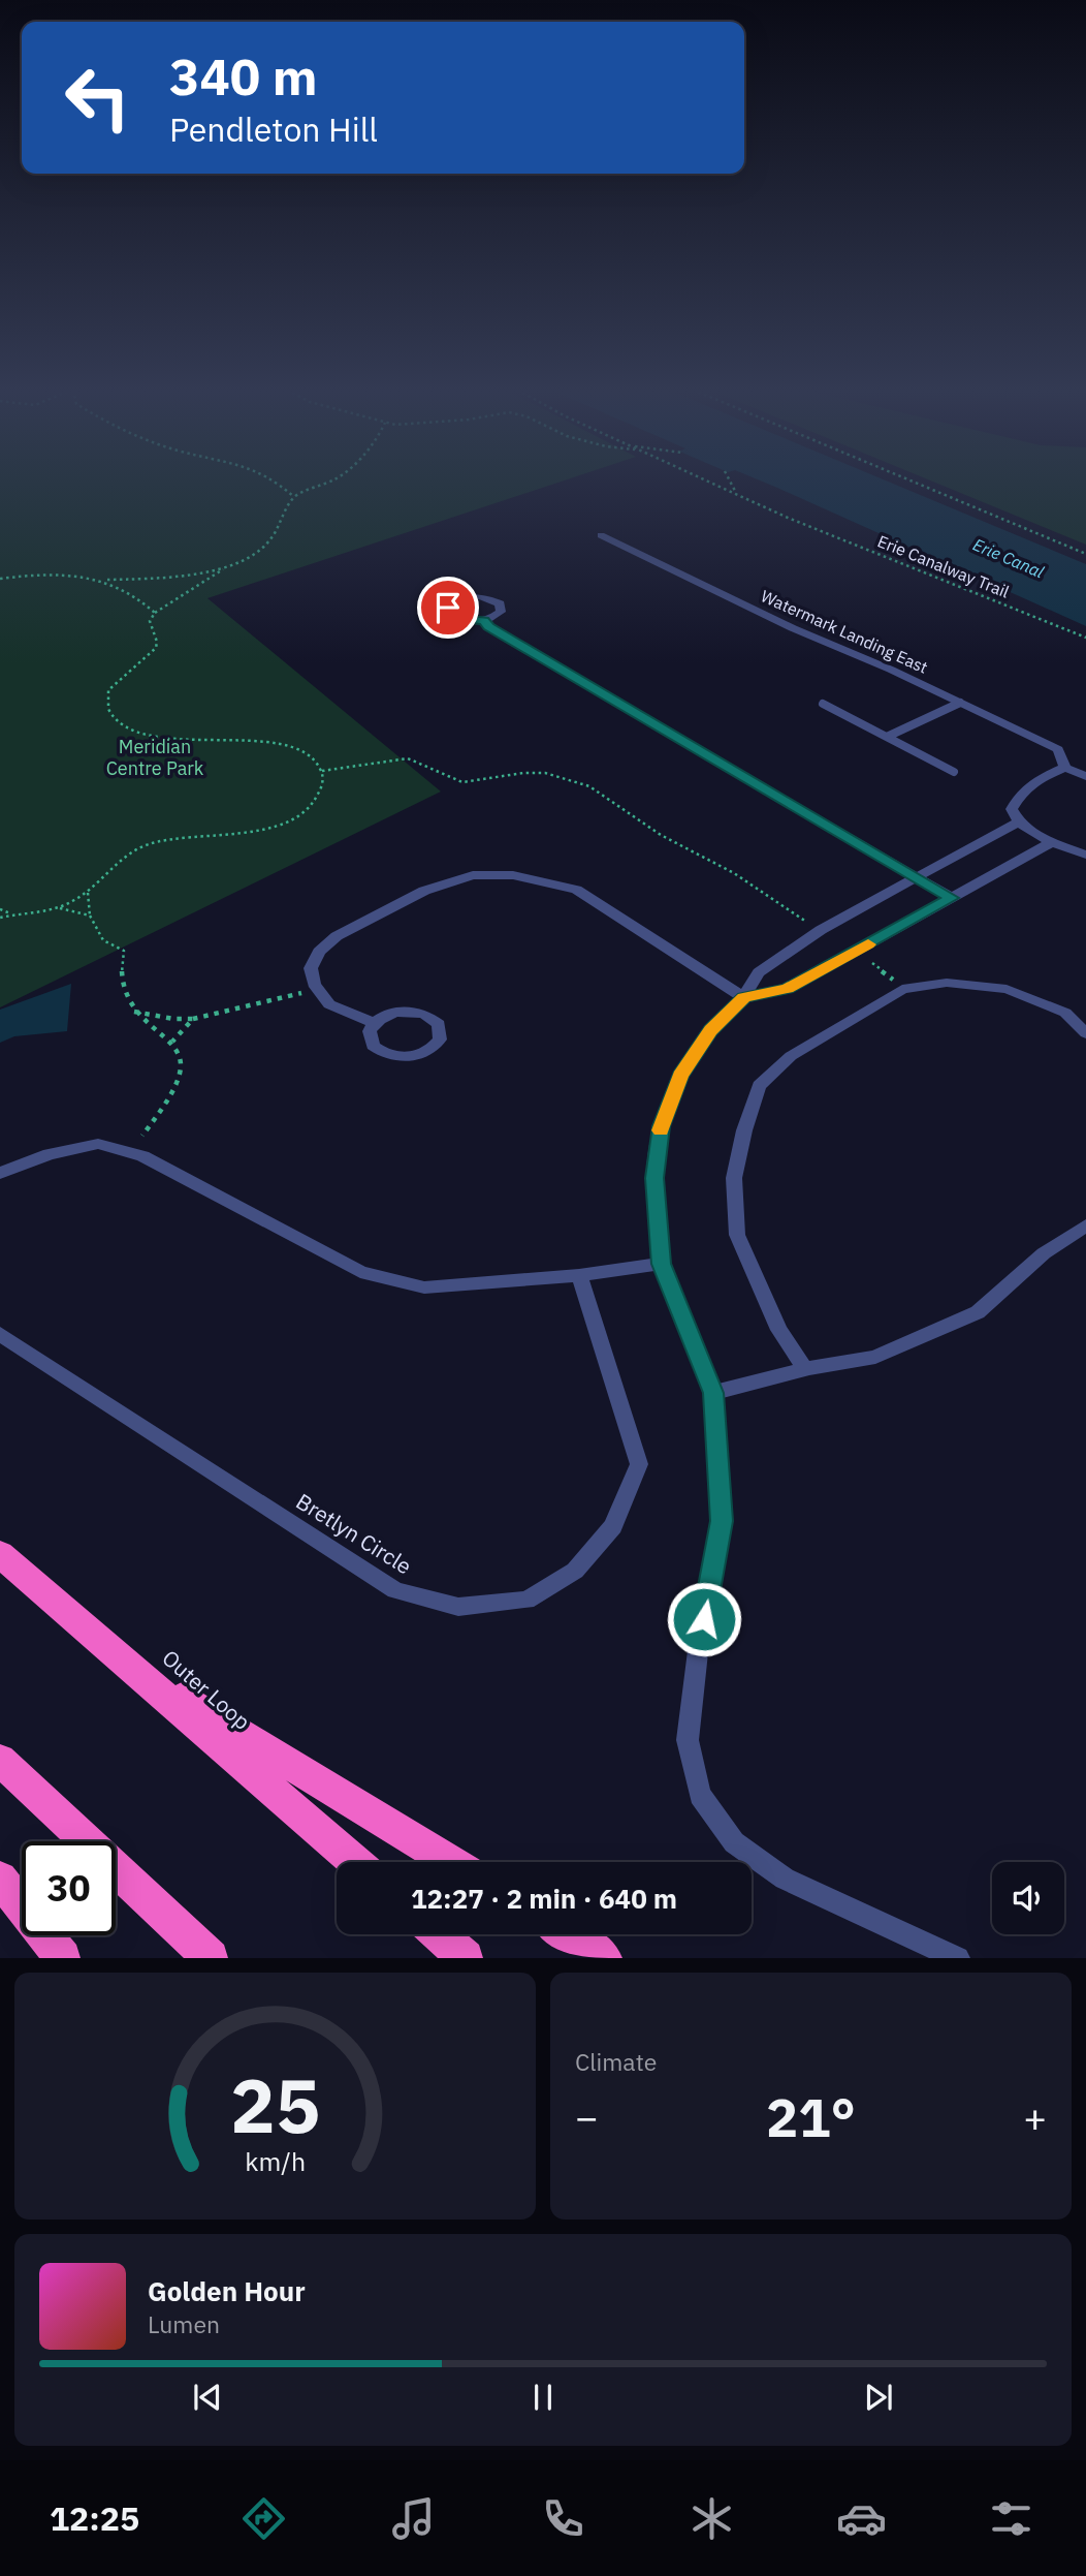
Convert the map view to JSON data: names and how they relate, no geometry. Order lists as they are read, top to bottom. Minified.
{"streets":{"highway":["Outer Loop"],"street":["Watermark Landing East","Bretlyn Circle"],"path":["Erie Canalway Trail"]},"water":["Erie Canal"],"parks":["Meridian Centre Park"],"page":{"turn":["340 m","Pendleton Hill"],"limit":"30","trip":"12:27 · 2 min · 640 m","tile":"Climate","heat":["−","21°","+"],"song":["Golden Hour","Lumen"],"tabs":"12:25","gauge":["25","km/h"]}}
